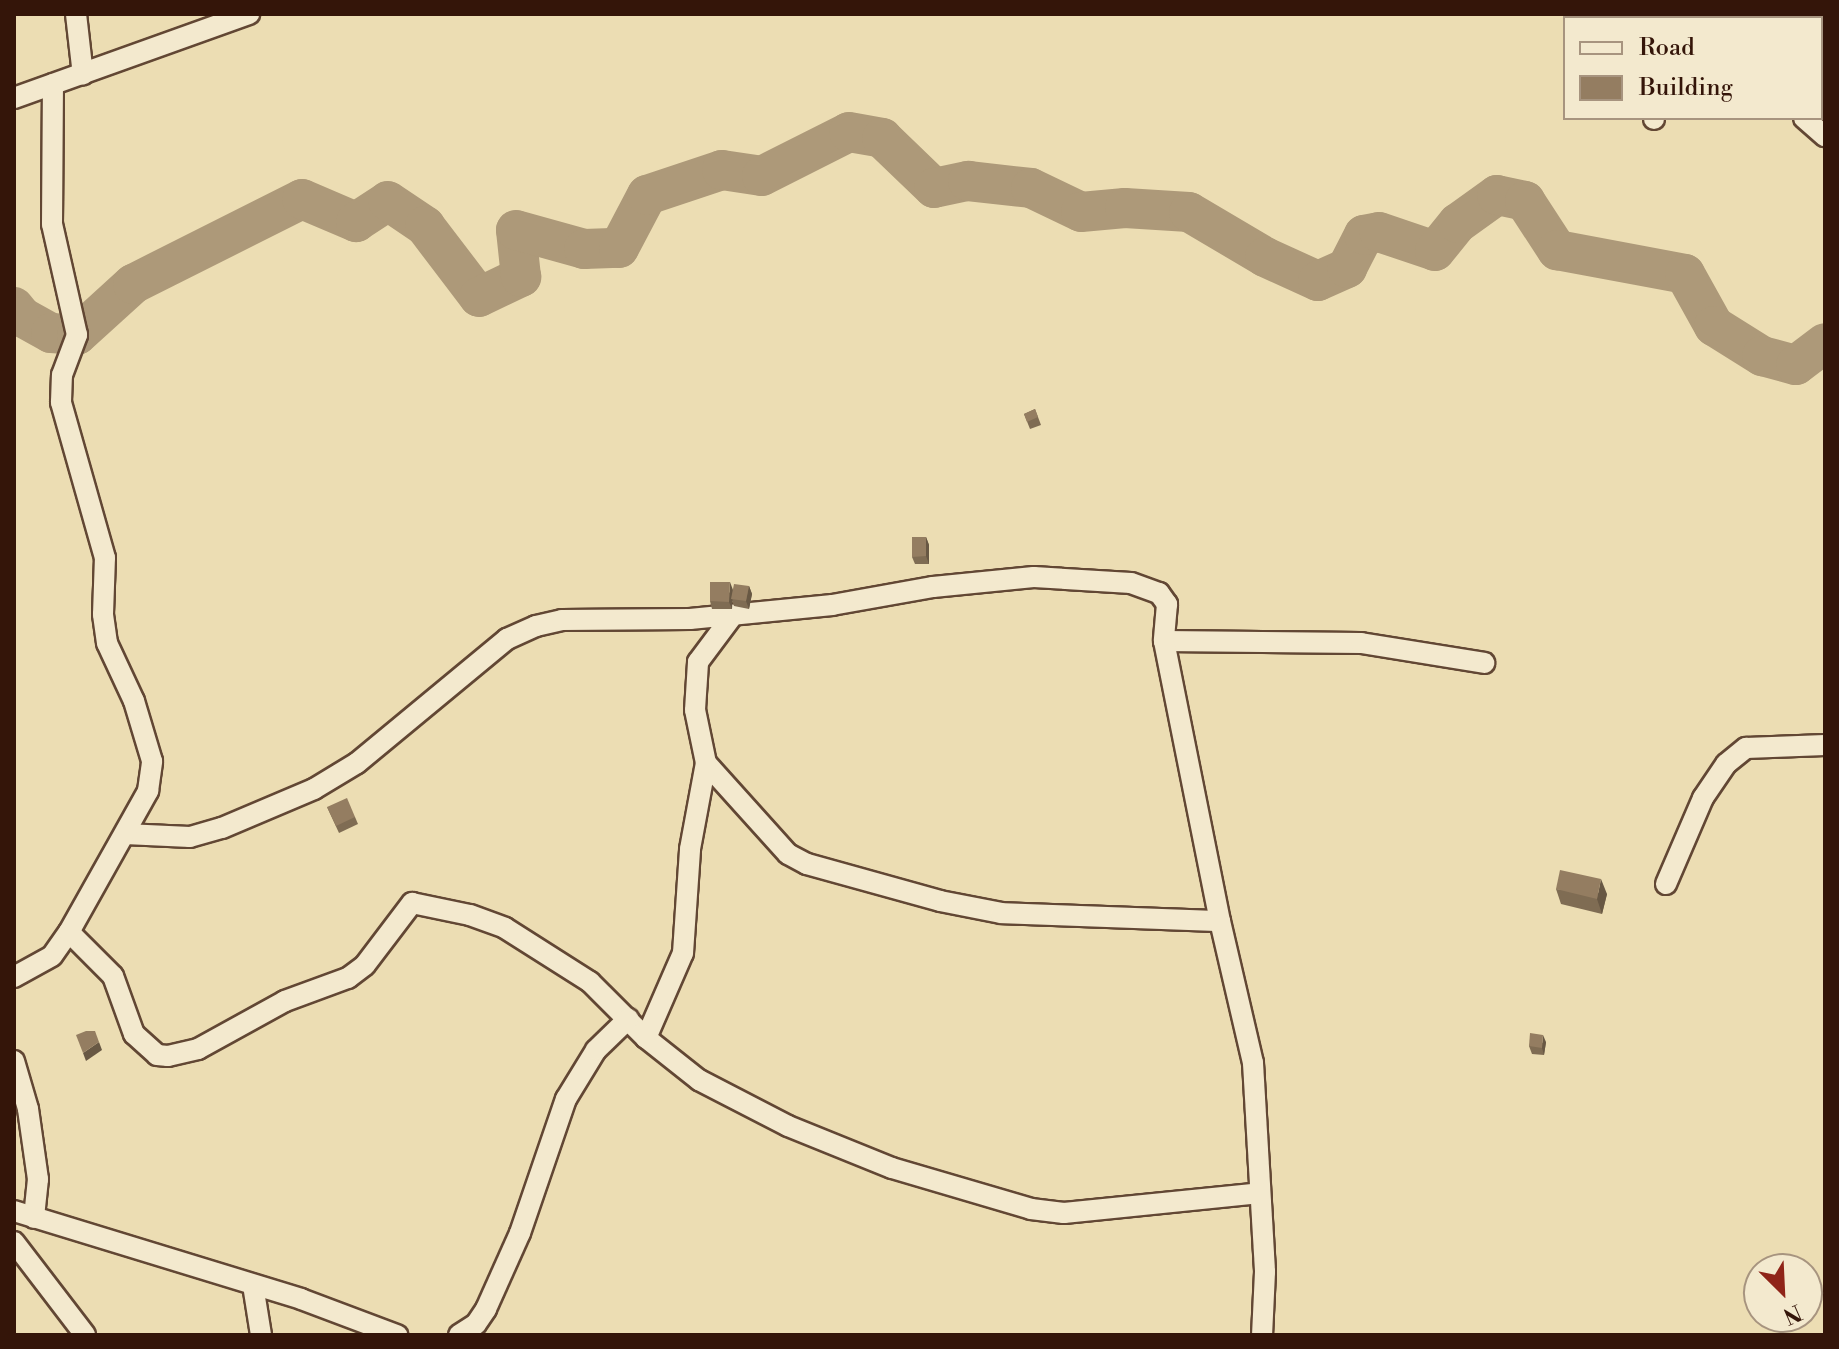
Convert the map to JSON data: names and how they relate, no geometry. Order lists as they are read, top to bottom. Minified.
{"legend":["Road","Building"],"north":"bottom right"}
